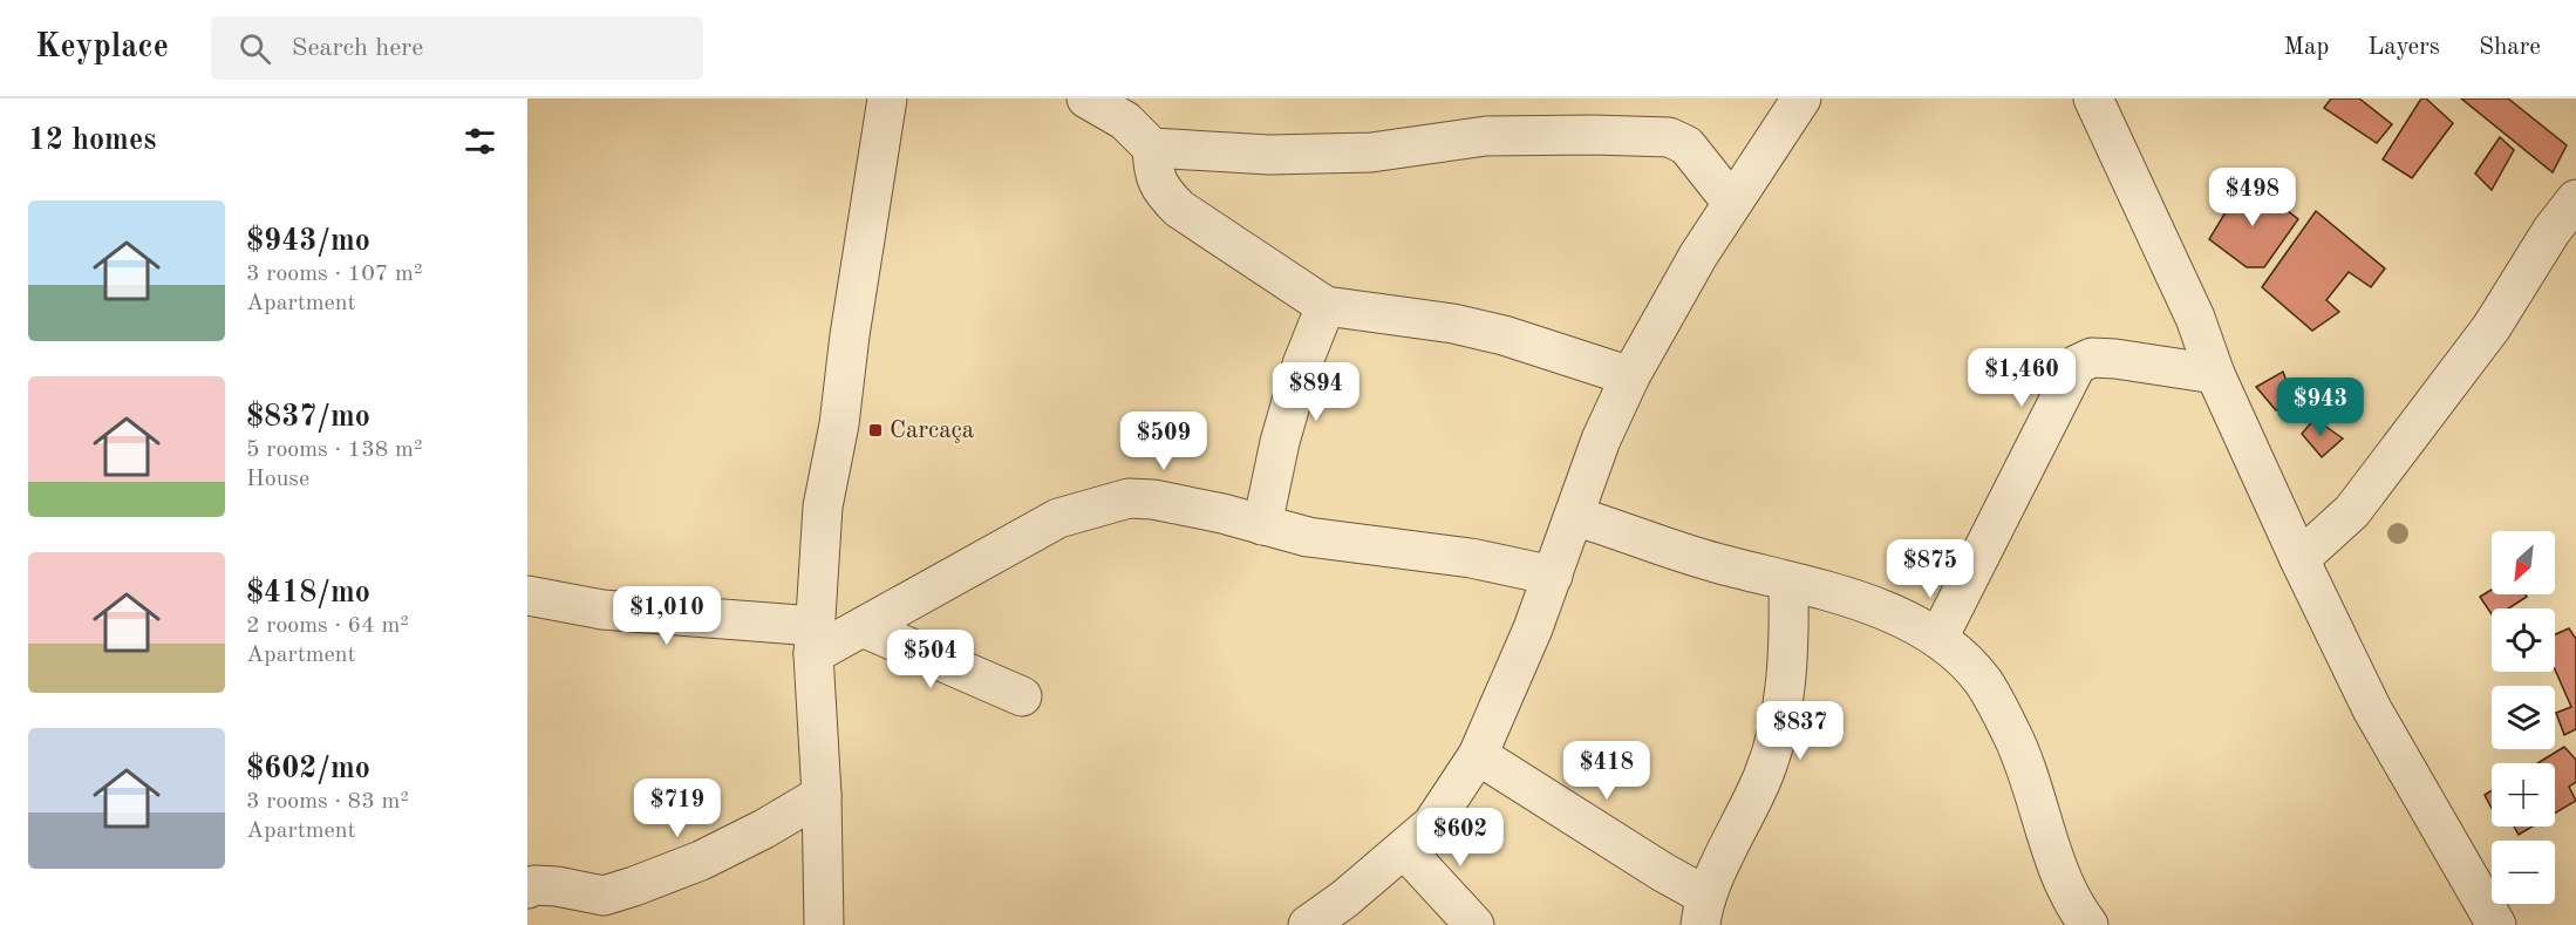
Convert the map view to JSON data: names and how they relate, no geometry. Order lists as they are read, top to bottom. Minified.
{"places":{"transit":["Carcaça"]},"north":"bottom left","page":{"header":"Keyplace","search":"Search here","nav":["Map","Layers","Share"],"heading":"12 homes","price":["$498","$1,460","$894","$943","$509","$875","$1,010","$504","$837","$418","$719","$602"],"list":[{"name":"$943/mo","note":"3 rooms · 107 m² · Apartment"},{"name":"$837/mo","note":"5 rooms · 138 m² · House"},{"name":"$418/mo","note":"2 rooms · 64 m² · Apartment"},{"name":"$602/mo","note":"3 rooms · 83 m² · Apartment"}],"map_buttons":["+","−"]}}
